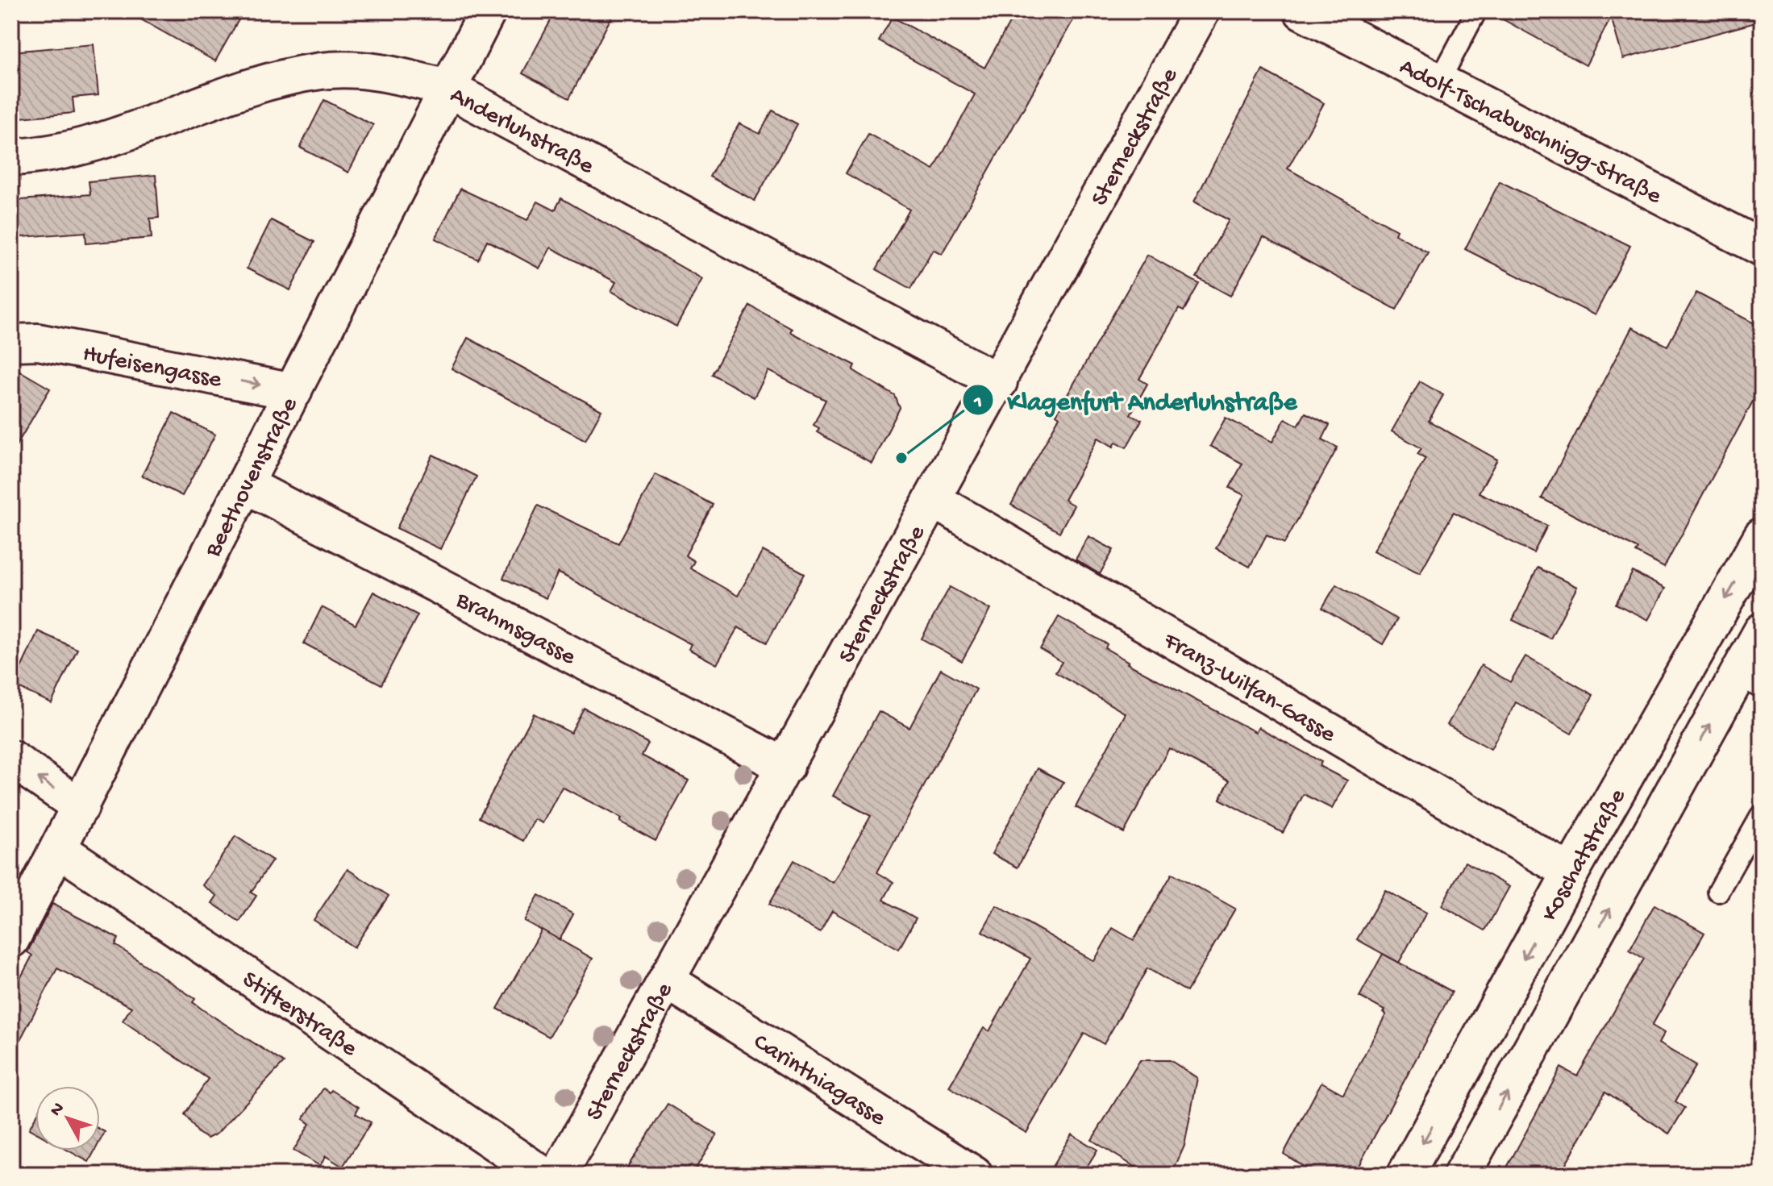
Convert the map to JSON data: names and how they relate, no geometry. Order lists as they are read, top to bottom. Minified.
{"streets":{"street":["Anderluhstraße","Adolf-Tschabuschnigg-Straße","Sterneckstraße","Hufeisengasse","Beethovenstraße","Brahmsgasse","Franz-Wilfan-Gasse","Koschatstraße","Stifterstraße","Carinthiagasse"]},"crossings":[["Anderluhstraße","Sterneckstraße"],["Anderluhstraße","Beethovenstraße"],["Sterneckstraße","Brahmsgasse"],["Sterneckstraße","Franz-Wilfan-Gasse"],["Sterneckstraße","Carinthiagasse"],["Hufeisengasse","Beethovenstraße"],["Beethovenstraße","Brahmsgasse"],["Beethovenstraße","Stifterstraße"],["Franz-Wilfan-Gasse","Koschatstraße"]],"one_way":["Hufeisengasse"],"places":["Klagenfurt Anderluhstraße"],"north":"top left"}
